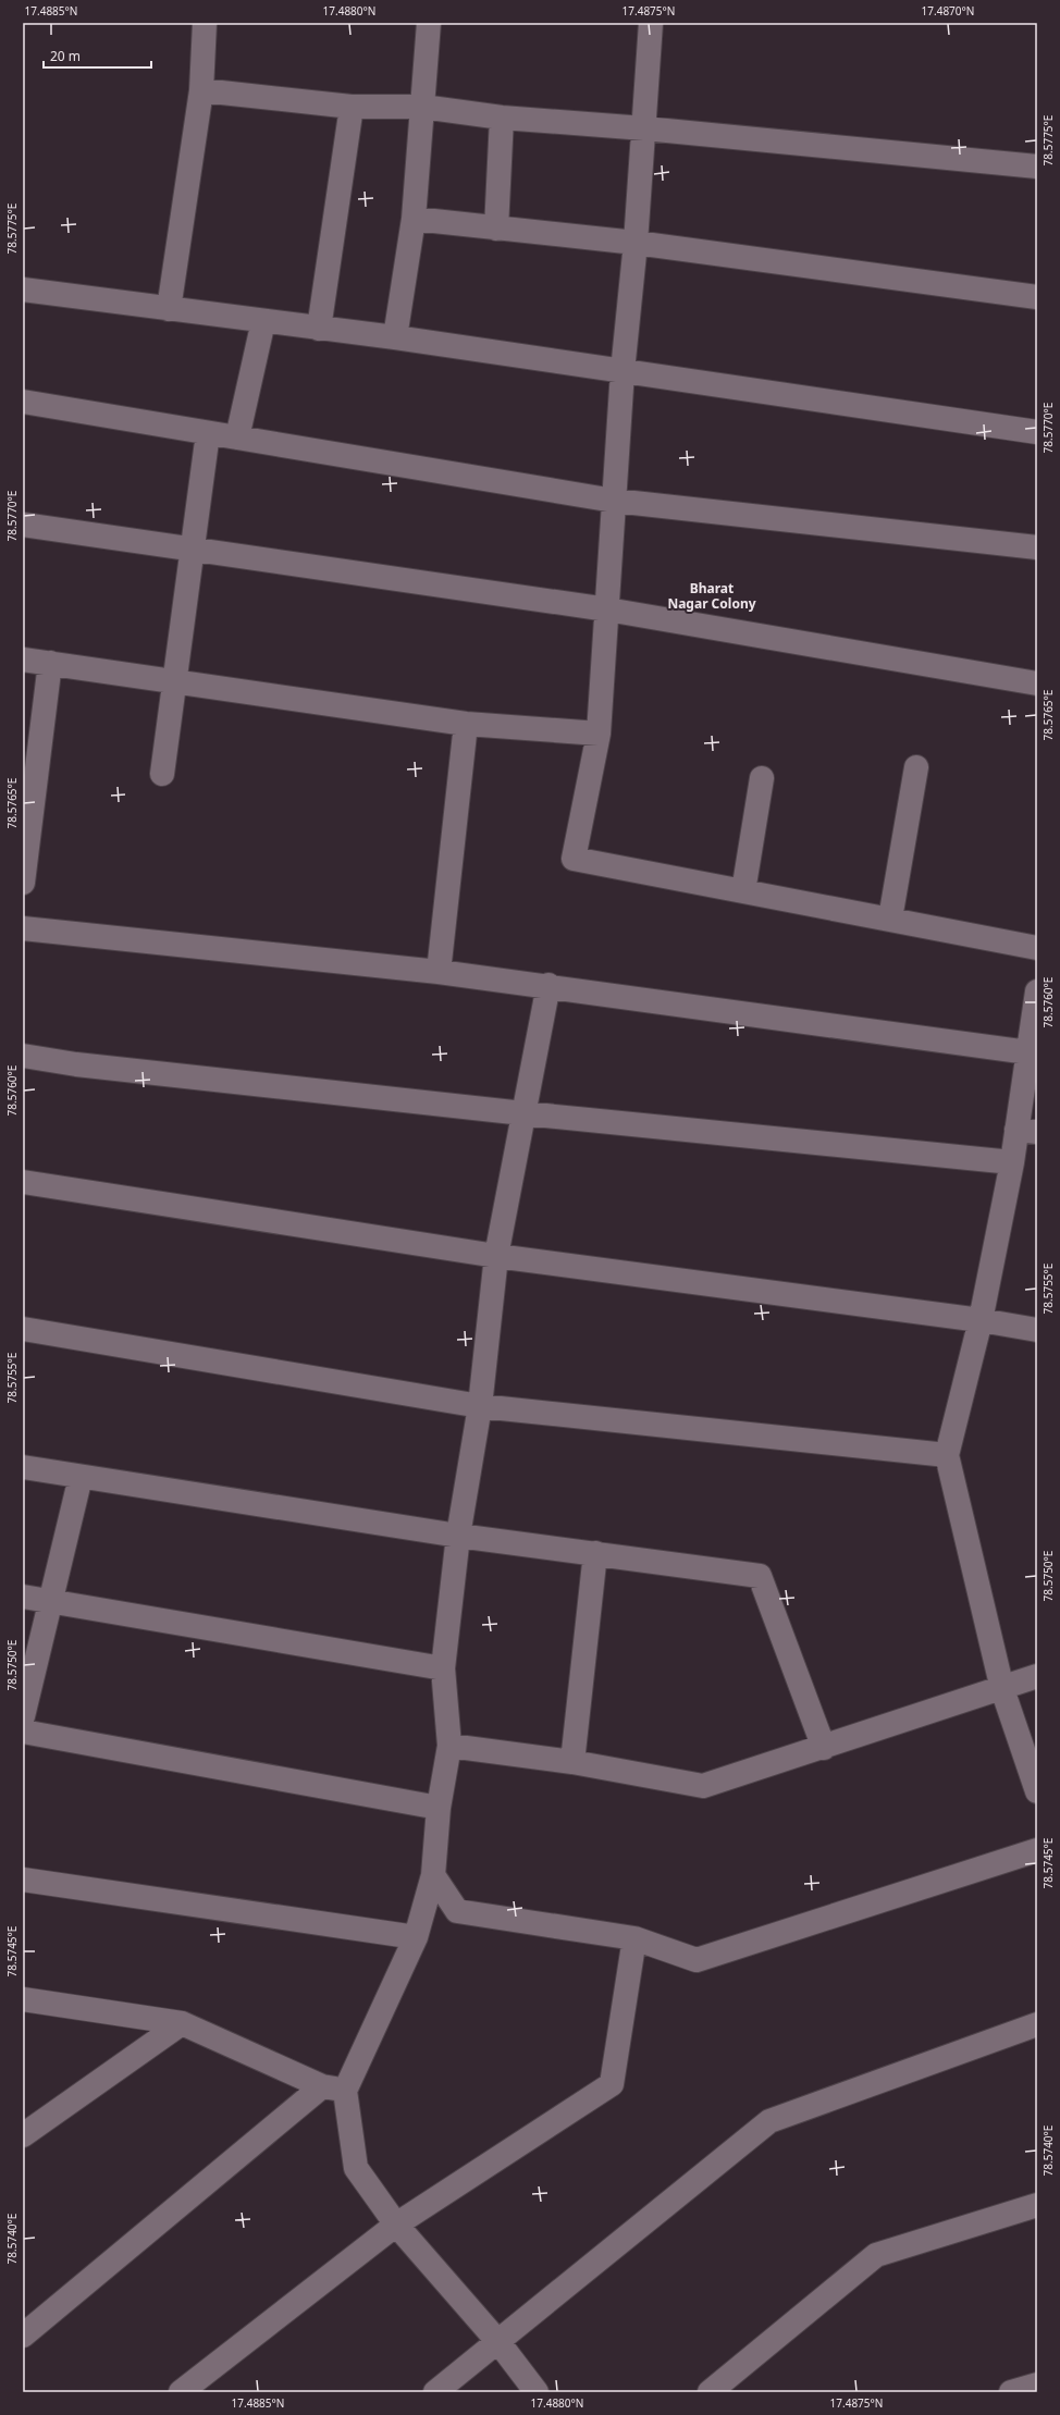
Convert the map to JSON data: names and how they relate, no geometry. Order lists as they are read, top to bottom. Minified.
{"districts":["Bharat Nagar Colony"],"scale_bar":"20 m","coordinates":["17.4885°N","17.4880°N","17.4875°N","17.4870°N","78.5775°E","78.5770°E","78.5765°E","78.5760°E","78.5755°E","78.5750°E","78.5745°E","78.5740°E"]}
